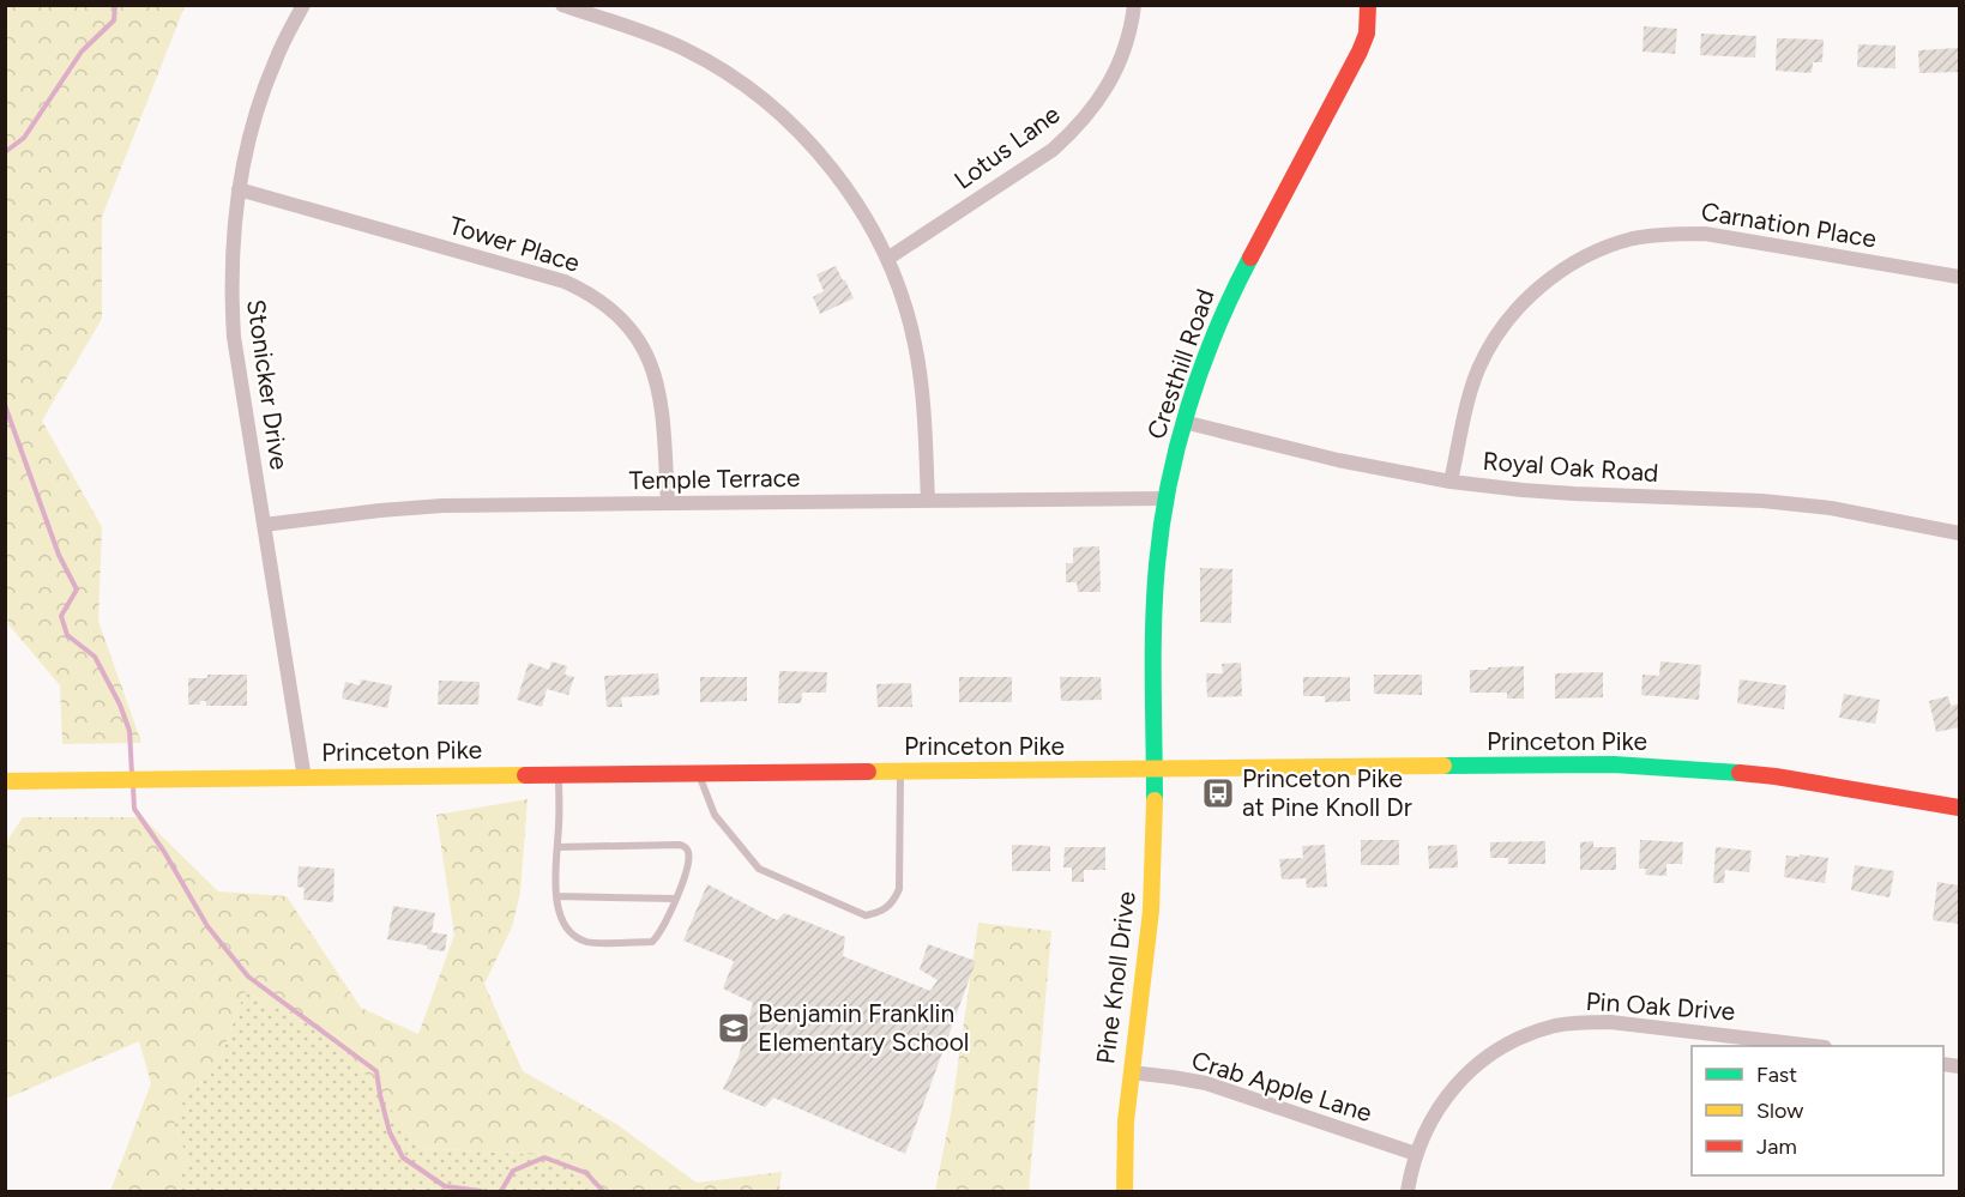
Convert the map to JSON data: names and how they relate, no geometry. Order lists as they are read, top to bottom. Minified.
{"streets":{"main road":["Cresthill Road","Princeton Pike","Pine Knoll Drive"],"street":["Lotus Lane","Carnation Place","Tower Place","Stonicker Drive","Royal Oak Road","Temple Terrace","Pin Oak Drive","Crab Apple Lane"]},"crossings":[["Carnation Place","Royal Oak Road"],["Tower Place","Stonicker Drive"],["Tower Place","Temple Terrace"],["Cresthill Road","Royal Oak Road"],["Cresthill Road","Temple Terrace"],["Cresthill Road","Princeton Pike"],["Cresthill Road","Pine Knoll Drive"],["Stonicker Drive","Temple Terrace"],["Stonicker Drive","Princeton Pike"],["Princeton Pike","Pine Knoll Drive"],["Pine Knoll Drive","Crab Apple Lane"],["Pin Oak Drive","Crab Apple Lane"]],"places":{"bus stop":["Princeton Pike at Pine Knoll Dr"],"school or university":["Benjamin Franklin Elementary School"]},"legend":["Fast","Slow","Jam"]}
